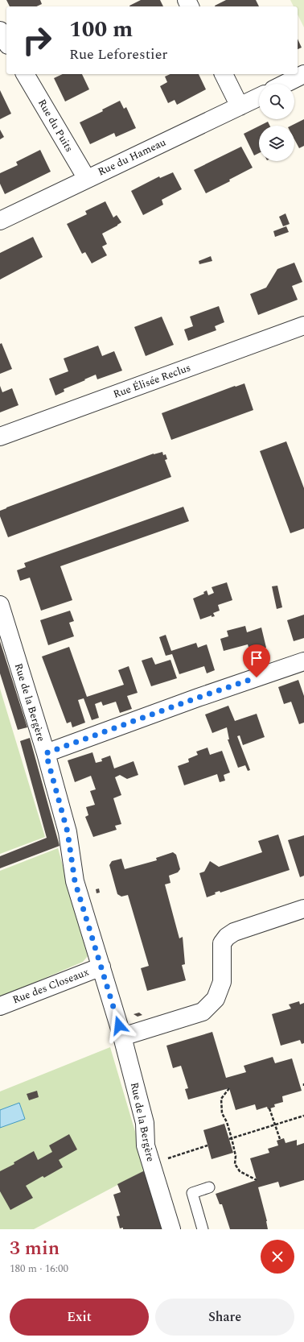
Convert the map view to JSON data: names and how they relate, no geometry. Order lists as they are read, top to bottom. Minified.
{"streets":{"street":["Rue du Puits","Rue du Hameau","Rue Élisée Reclus","Rue de la Bergère","Rue des Closeaux"]},"crossings":[["Rue du Puits","Rue du Hameau"],["Rue de la Bergère","Rue des Closeaux"]],"page":{"turn":["100 m","Rue Leforestier"],"heading":["3 min","180 m · 16:00"],"buttons":["Exit","Share"]}}
